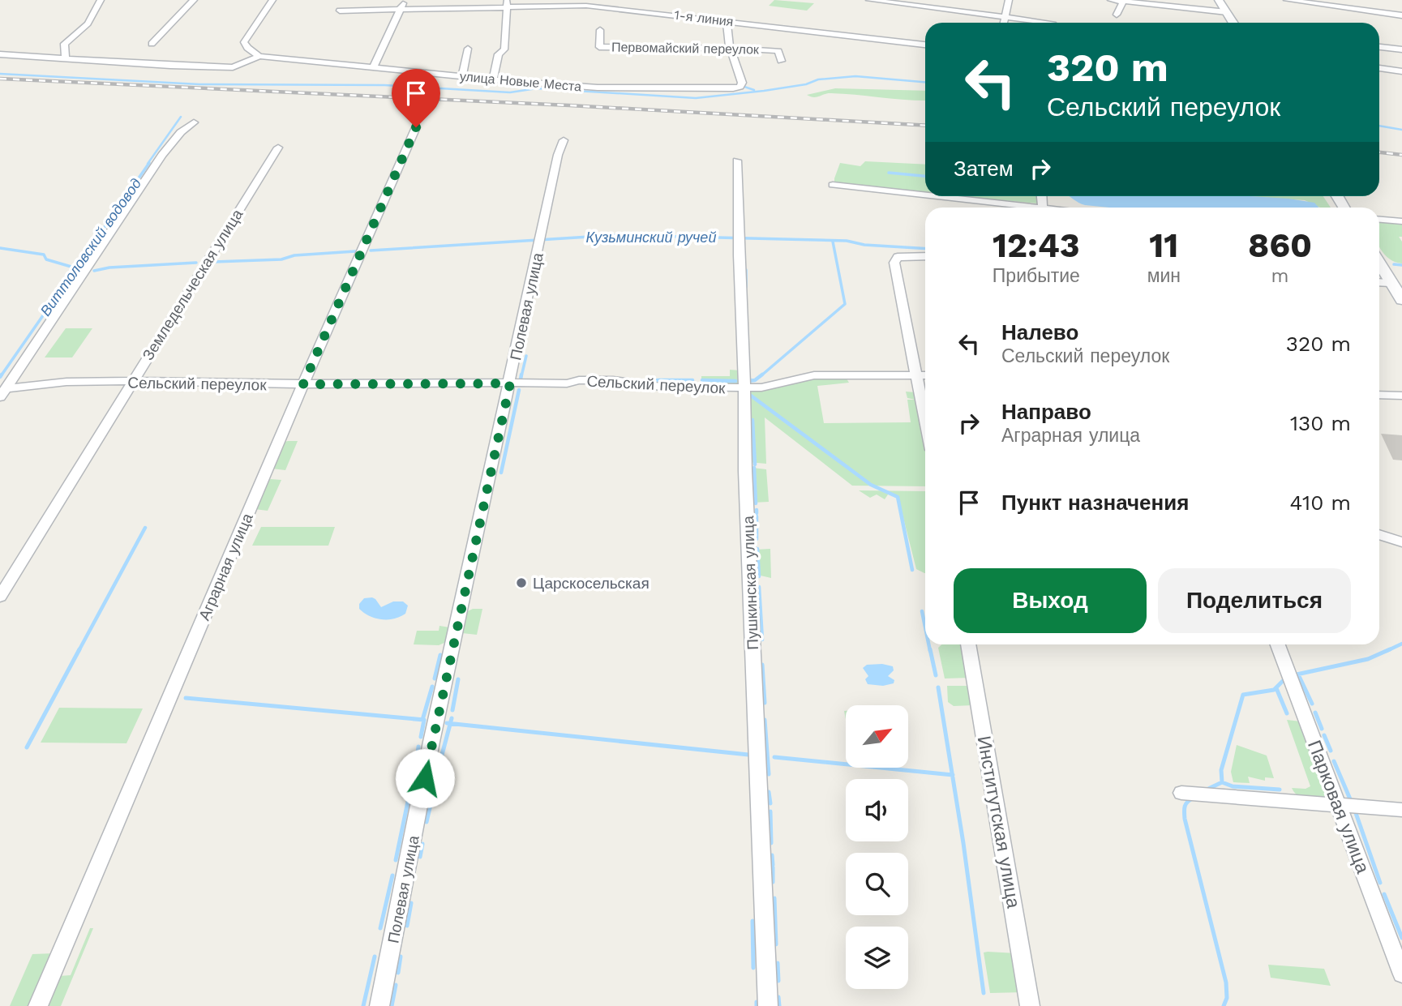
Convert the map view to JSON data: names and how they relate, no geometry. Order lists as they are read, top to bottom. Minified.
{"streets":{"street":["1-я линия","Первомайский переулок","улица Новые Места","Земледельческая улица","Полевая улица","Сельский переулок","Аграрная улица","Пушкинская улица","Парковая улица","Институтская улица"]},"crossings":[["Первомайский переулок","улица Новые Места"],["Земледельческая улица","Сельский переулок"],["Полевая улица","Сельский переулок"],["Сельский переулок","Аграрная улица"],["Сельский переулок","Пушкинская улица"]],"water":["Кузьминский ручей","Виттоловский водовод"],"places":["Царскосельская"],"north":"top right","page":{"turn":["320 m","Сельский переулок"],"then":"Затем","eta":["12:43","Прибытие","11","мин","860","m"],"list":[{"name":"Налево","note":"Сельский переулок","value":"320 m"},{"name":"Направо","note":"Аграрная улица","value":"130 m"},{"name":"Пункт назначения","value":"410 m"}],"buttons":["Выход","Поделиться"]}}
